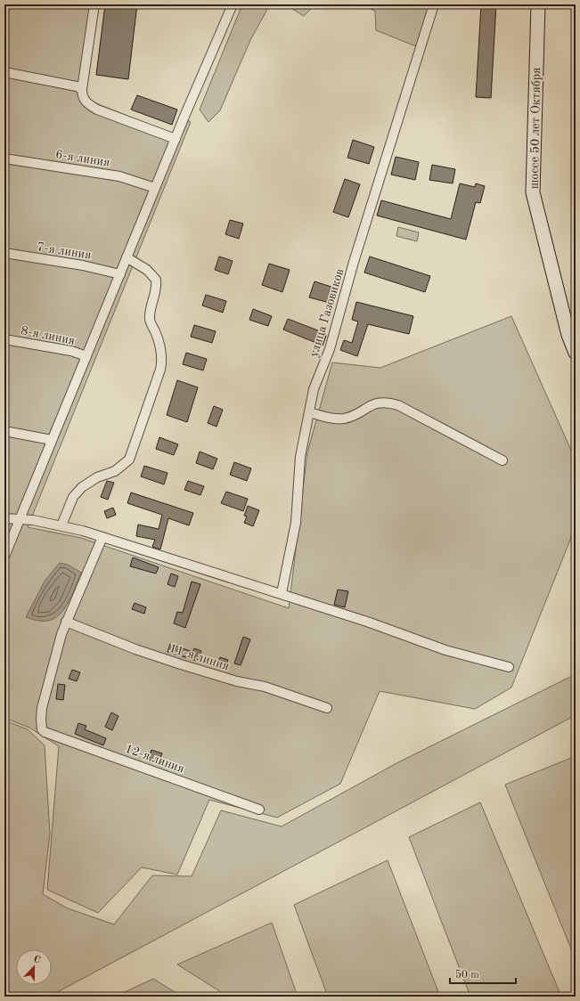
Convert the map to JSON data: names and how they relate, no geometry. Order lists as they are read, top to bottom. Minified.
{"streets":{"street":["шоссе 50 лет Октября","6-я линия","7-я линия","улица Газовиков","8-я линия","11-я линия","12-я линия"]},"crossings":[["11-я линия","12-я линия"]],"scale_bar":"50 m","north":"top"}
